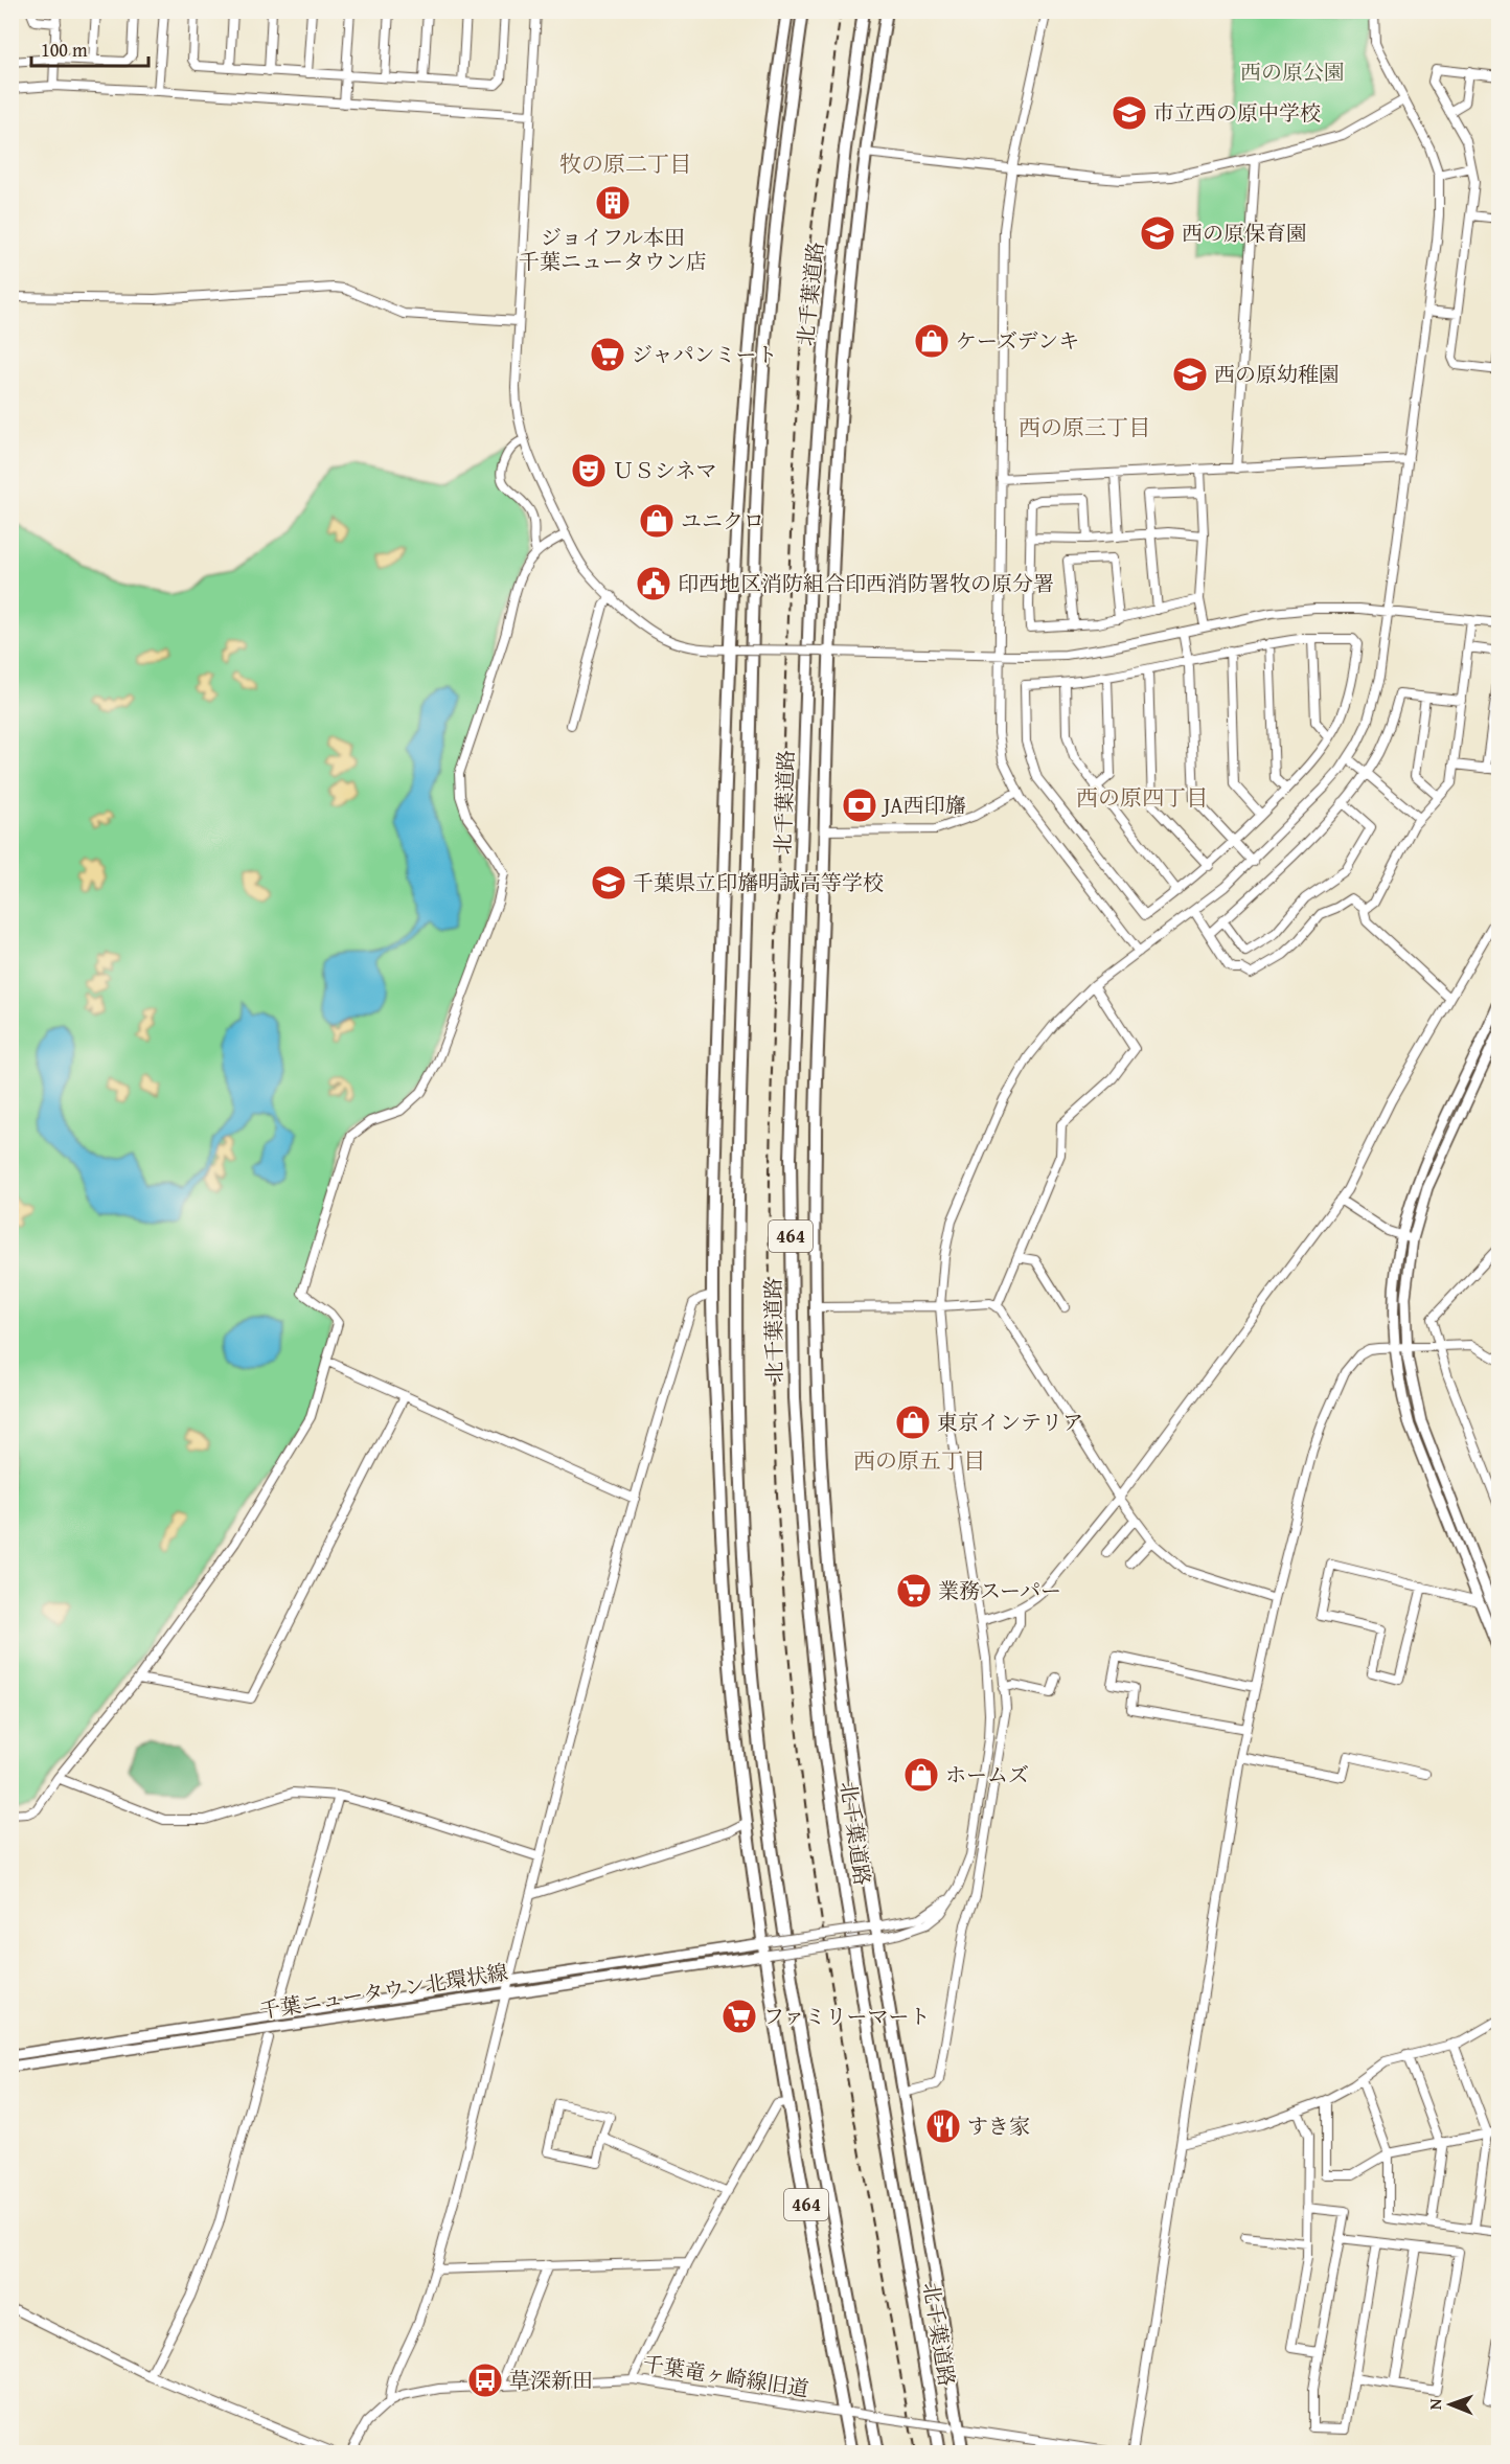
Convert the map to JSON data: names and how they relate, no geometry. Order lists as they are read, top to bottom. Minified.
{"streets":{"highway":["北千葉道路","464"],"main road":["千葉ニュータウン北環状線"],"street":["千葉竜ヶ崎線旧道"]},"crossings":[["北千葉道路","千葉竜ヶ崎線旧道"],["464","千葉ニュータウン北環状線"],["464","千葉竜ヶ崎線旧道"]],"districts":["牧の原二丁目","西の原三丁目","西の原四丁目","西の原五丁目"],"parks":["西の原公園"],"places":{"school or university":["市立西の原中学校","西の原保育園","西の原幼稚園","千葉県立印旛明誠高等学校"],"building":["ジョイフル本田 千葉ニュータウン店"],"shop":["ケーズデンキ","ユニクロ","東京インテリア","ホームズ"],"supermarket":["ジャパンミート","業務スーパー","ファミリーマート"],"theatre":["ＵＳシネマ"],"public building":["印西地区消防組合印西消防署牧の原分署"],"bank":["JA西印旛"],"restaurant":["すき家"],"bus stop":["草深新田"]},"scale_bar":"100 m","north":"left"}
